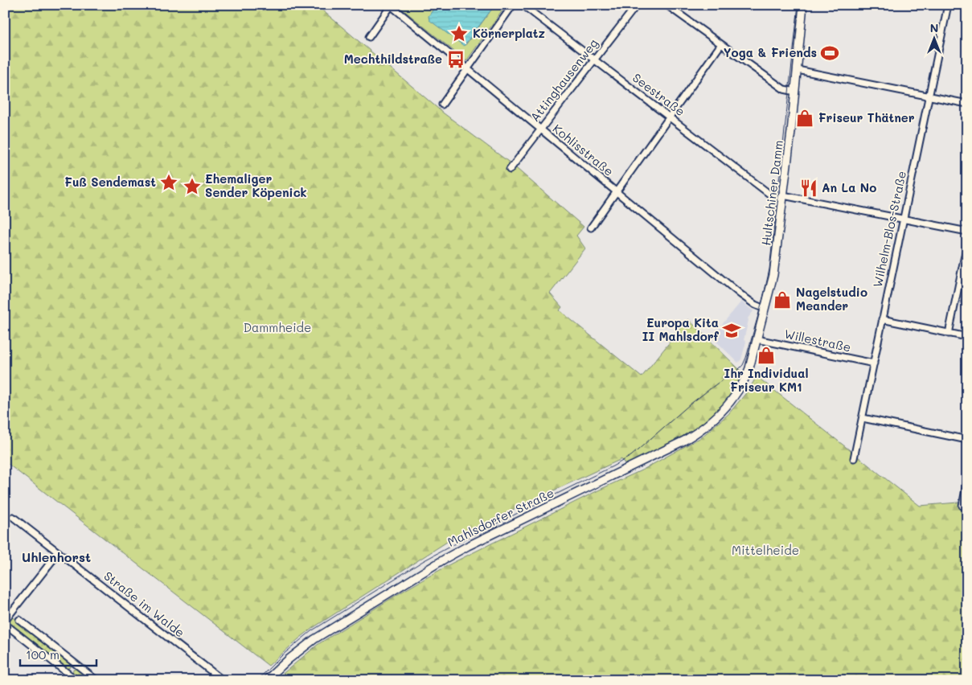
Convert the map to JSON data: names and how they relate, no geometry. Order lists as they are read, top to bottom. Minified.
{"streets":{"main road":["Hultschiner Damm","Mahlsdorfer Straße"],"street":["Attinghausenweg","Seestraße","Kohlisstraße","Wilhelm-Blos-Straße","Willestraße","Straße im Walde"]},"crossings":[["Attinghausenweg","Seestraße"],["Attinghausenweg","Kohlisstraße"],["Seestraße","Hultschiner Damm"],["Seestraße","Wilhelm-Blos-Straße"],["Kohlisstraße","Hultschiner Damm"],["Hultschiner Damm","Willestraße"],["Hultschiner Damm","Mahlsdorfer Straße"],["Wilhelm-Blos-Straße","Willestraße"]],"districts":["Uhlenhorst"],"parks":["Dammheide","Mittelheide"],"places":{"place":["Körnerplatz","Fuß Sendemast","Ehemaliger Sender Köpenick"],"sports":["Yoga & Friends"],"bus stop":["Mechthildstraße"],"shop":["Friseur Thätner","Nagelstudio Meander","Ihr Individual Friseur KM1"],"restaurant":["An La No"],"school or university":["Europa Kita II Mahlsdorf"]},"scale_bar":"100 m","north":"top"}
